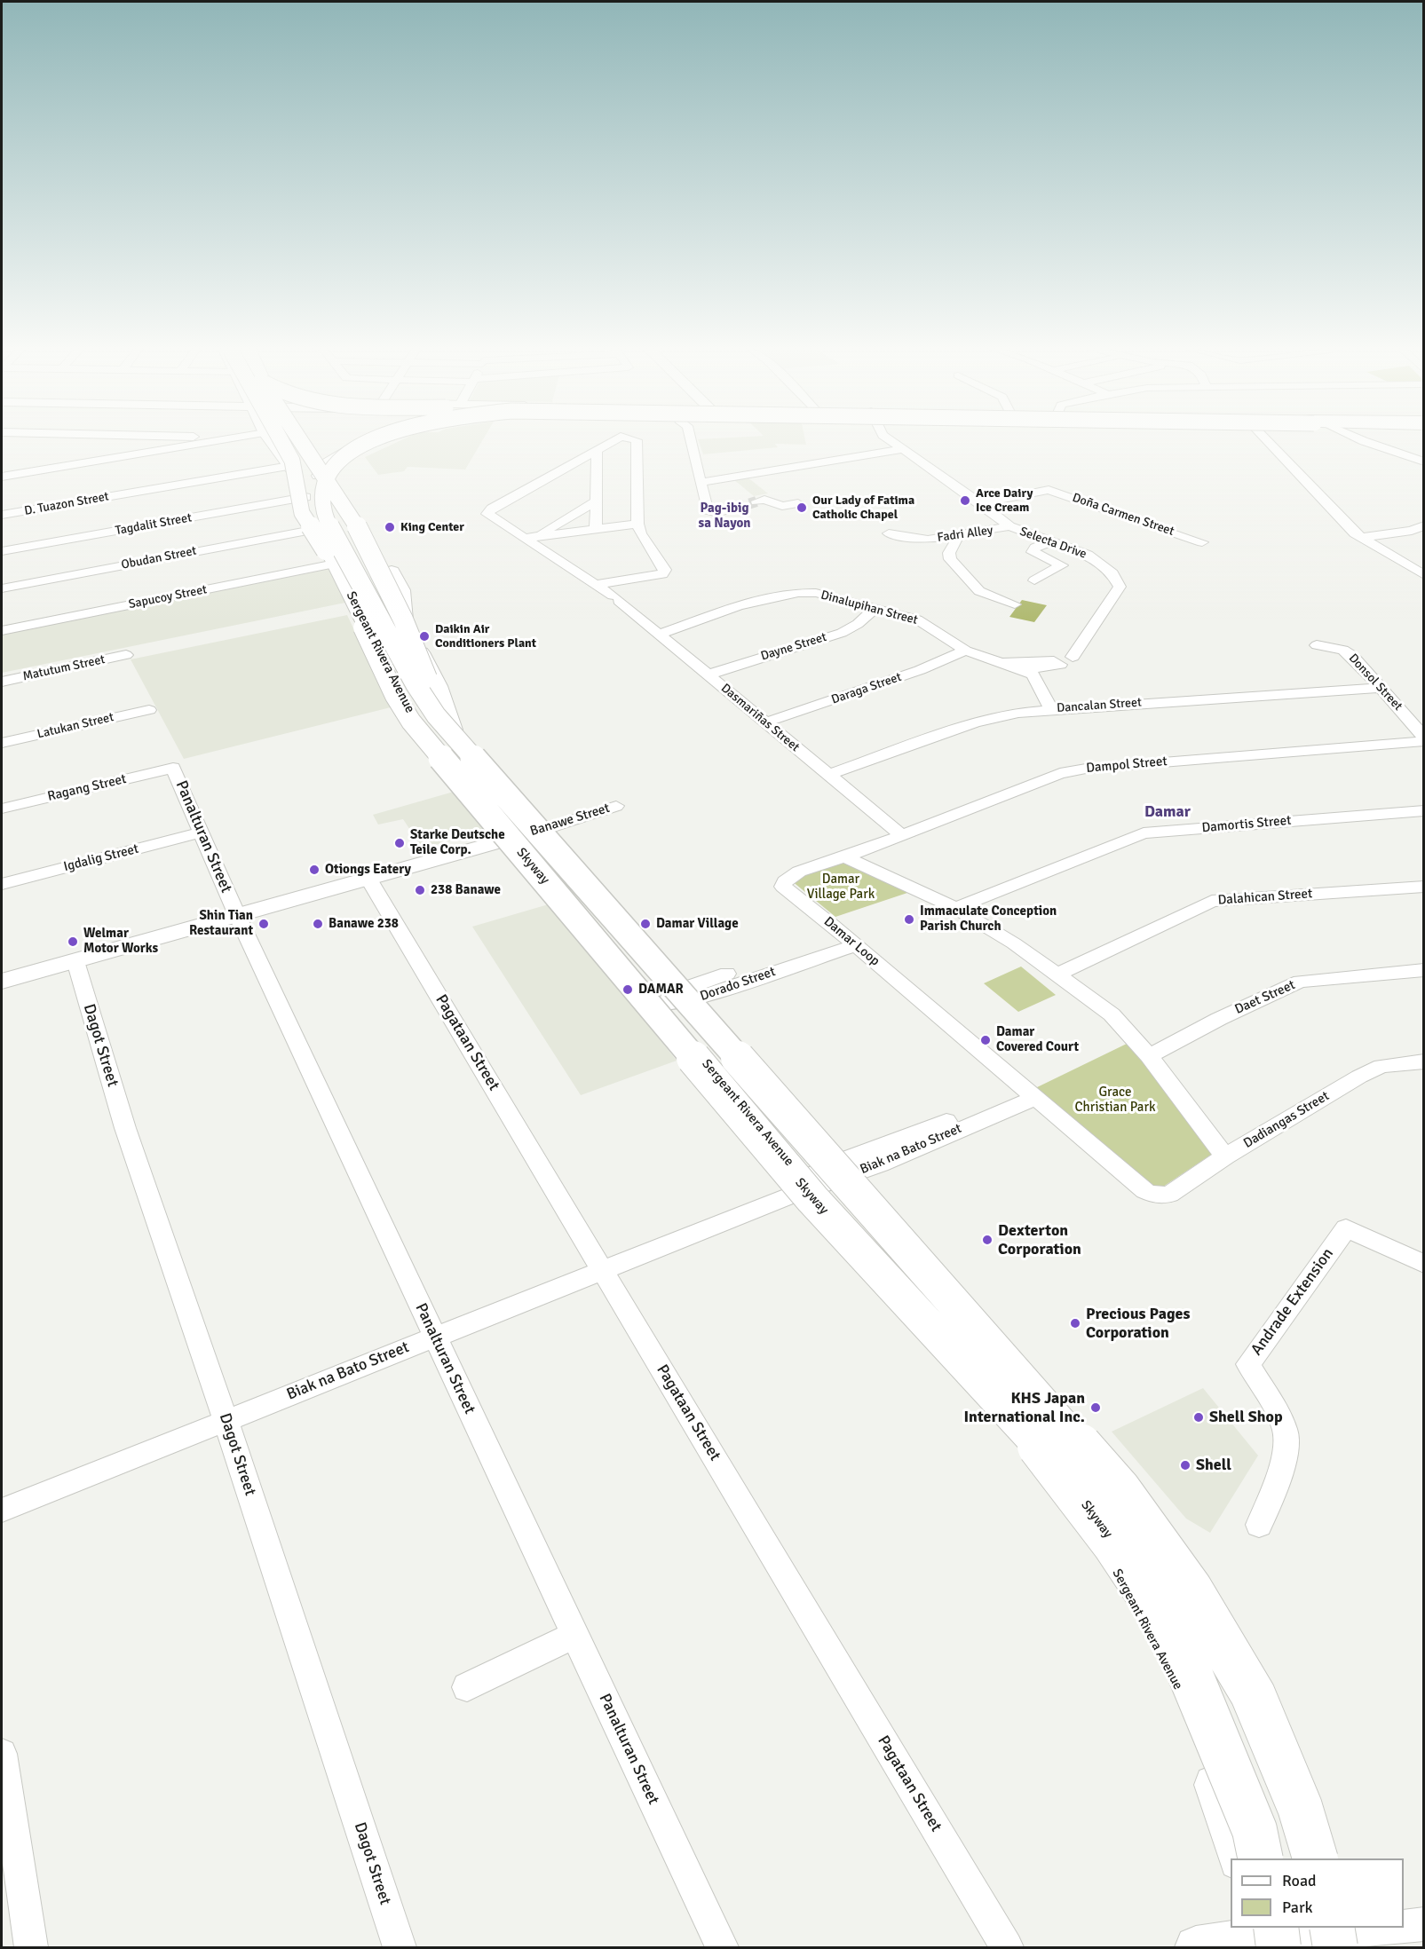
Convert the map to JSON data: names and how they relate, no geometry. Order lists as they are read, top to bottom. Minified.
{"streets":{"highway":["Skyway"],"main road":["Sergeant Rivera Avenue","Banawe Street"],"street":["D. Tuazon Street","Doña Carmen Street","Tagdalit Street","Fadri Alley","Selecta Drive","Obudan Street","Sapucoy Street","Dinalupihan Street","Dayne Street","Matutum Street","Donsol Street","Daraga Street","Dancalan Street","Dasmariñas Street","Latukan Street","Dampol Street","Ragang Street","Damortis Street","Panalturan Street","Igdalig Street","Dalahican Street","Damar Loop","Dorado Street","Daet Street","Pagataan Street","Dagot Street","Dadiangas Street","Biak na Bato Street","Andrade Extension"]},"crossings":[["D. Tuazon Street","Sergeant Rivera Avenue"],["Doña Carmen Street","Selecta Drive"],["Tagdalit Street","Sergeant Rivera Avenue"],["Fadri Alley","Selecta Drive"],["Obudan Street","Sapucoy Street"],["Obudan Street","Sergeant Rivera Avenue"],["Obudan Street","Skyway"],["Sapucoy Street","Sergeant Rivera Avenue"],["Sapucoy Street","Skyway"],["Dinalupihan Street","Dayne Street"],["Dinalupihan Street","Daraga Street"],["Dinalupihan Street","Dancalan Street"],["Dinalupihan Street","Dasmariñas Street"],["Dayne Street","Dasmariñas Street"],["Sergeant Rivera Avenue","Banawe Street"],["Sergeant Rivera Avenue","Skyway"],["Sergeant Rivera Avenue","Dorado Street"],["Sergeant Rivera Avenue","Biak na Bato Street"],["Donsol Street","Dancalan Street"],["Daraga Street","Dasmariñas Street"],["Dancalan Street","Dasmariñas Street"],["Dasmariñas Street","Dampol Street"],["Dampol Street","Damar Loop"],["Ragang Street","Panalturan Street"],["Banawe Street","Panalturan Street"],["Banawe Street","Pagataan Street"],["Banawe Street","Dagot Street"],["Panalturan Street","Igdalig Street"],["Panalturan Street","Biak na Bato Street"],["Damar Loop","Dorado Street"],["Damar Loop","Dadiangas Street"],["Damar Loop","Biak na Bato Street"],["Pagataan Street","Biak na Bato Street"],["Dagot Street","Biak na Bato Street"]],"districts":["Pag-ibig sa Nayon","Damar"],"parks":["Damar Village Park","Grace Christian Park"],"places":["Arce Dairy Ice Cream","Our Lady of Fatima Catholic Chapel","King Center","Daikin Air Conditioners Plant","Starke Deutsche Teile Corp.","Otiongs Eatery","238 Banawe","Immaculate Conception Parish Church","Shin Tian Restaurant","Banawe 238","Damar Village","Welmar Motor Works","DAMAR","Damar Covered Court","Dexterton Corporation","Precious Pages Corporation","KHS Japan International Inc.","Shell Shop","Shell"],"legend":["Road","Park"]}
